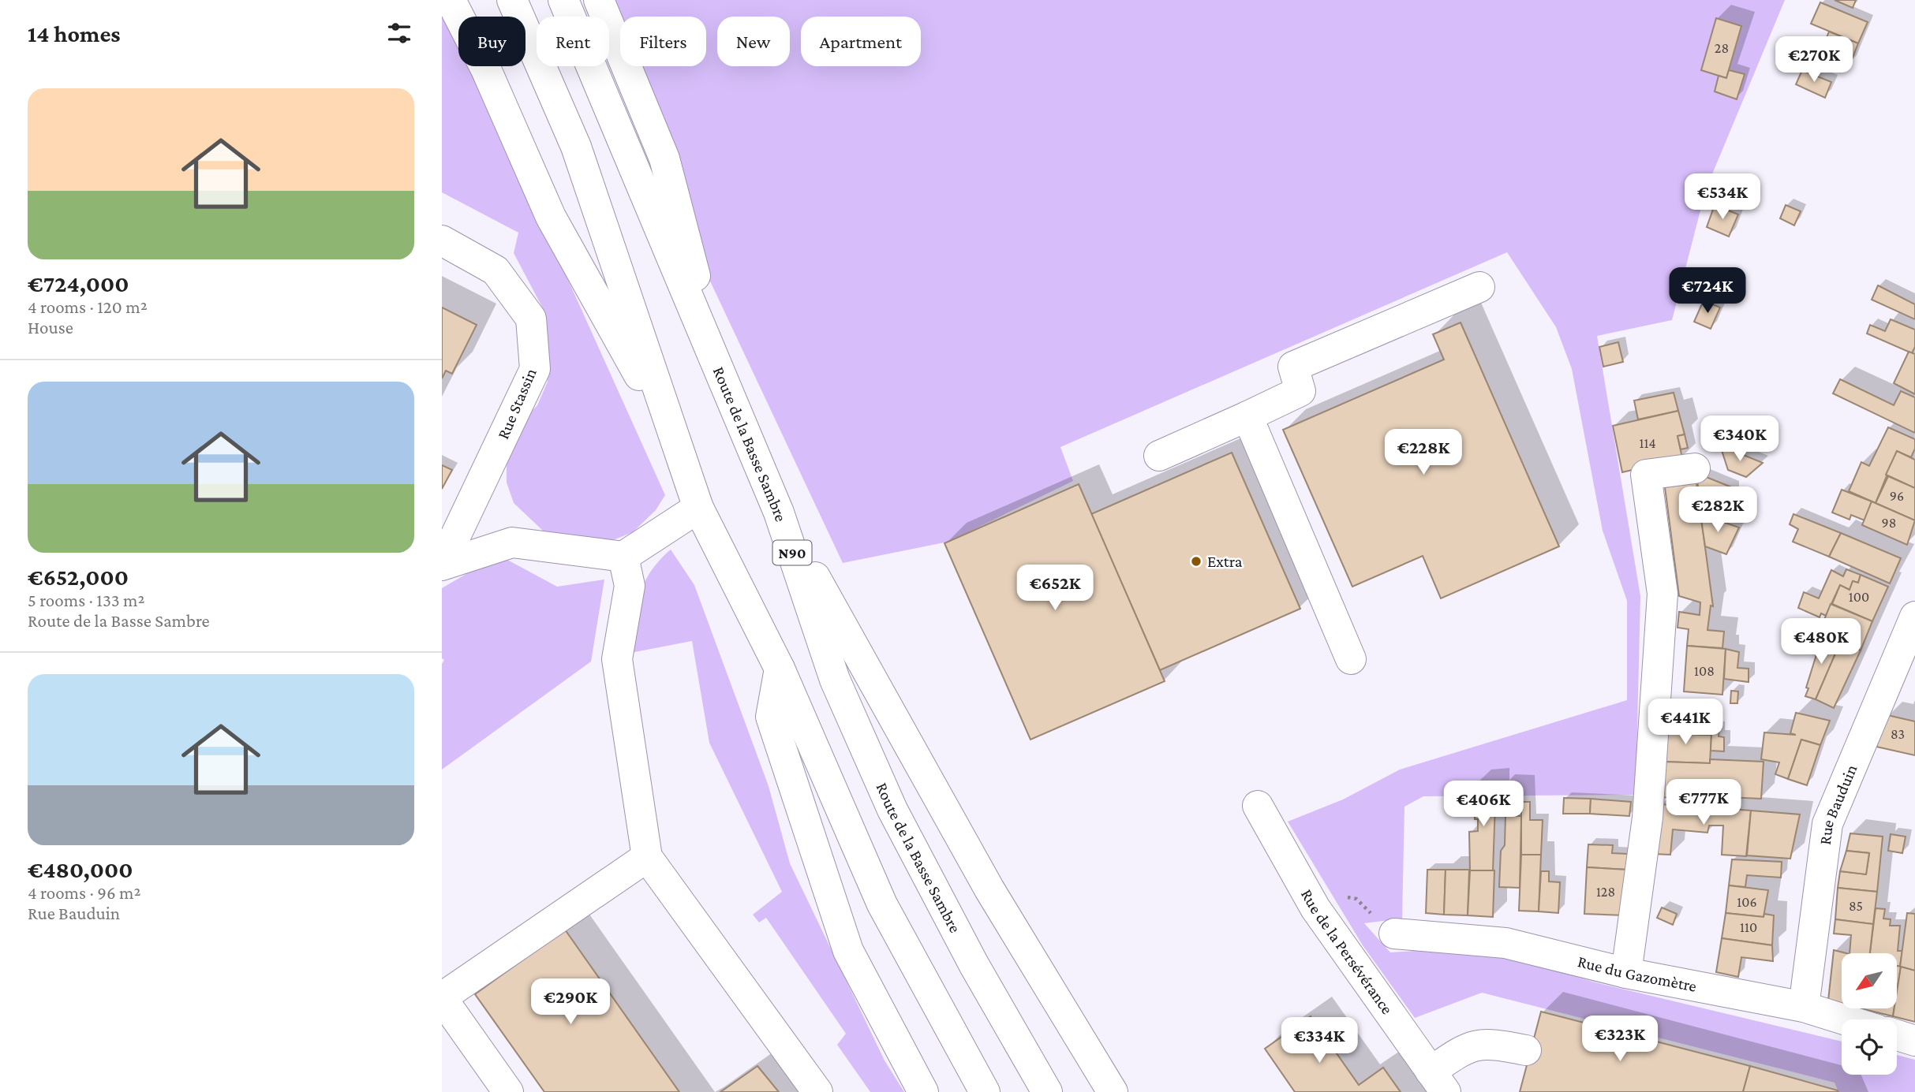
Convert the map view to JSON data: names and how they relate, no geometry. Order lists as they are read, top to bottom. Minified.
{"streets":{"main road":["Rue Stassin","Route de la Basse Sambre","N90","Rue Bauduin","Rue de la Persévérance","Rue du Gazomètre"]},"crossings":[["Rue Bauduin","Rue du Gazomètre"]],"places":["Extra"],"house_numbers":["28","114","96","98","100","108","83","128","106","85","110"],"north":"bottom left","page":{"heading":"14 homes","chip":["Buy","Rent","Filters","New","Apartment"],"price":["€270K","€534K","€724K","€340K","€228K","€282K","€652K","€480K","€441K","€777K","€406K","€290K","€323K","€334K"],"list":[{"name":"€724,000","note":"4 rooms · 120 m² · House"},{"name":"€652,000","note":"5 rooms · 133 m² · Route de la Basse Sambre"},{"name":"€480,000","note":"4 rooms · 96 m² · Rue Bauduin"}]}}
